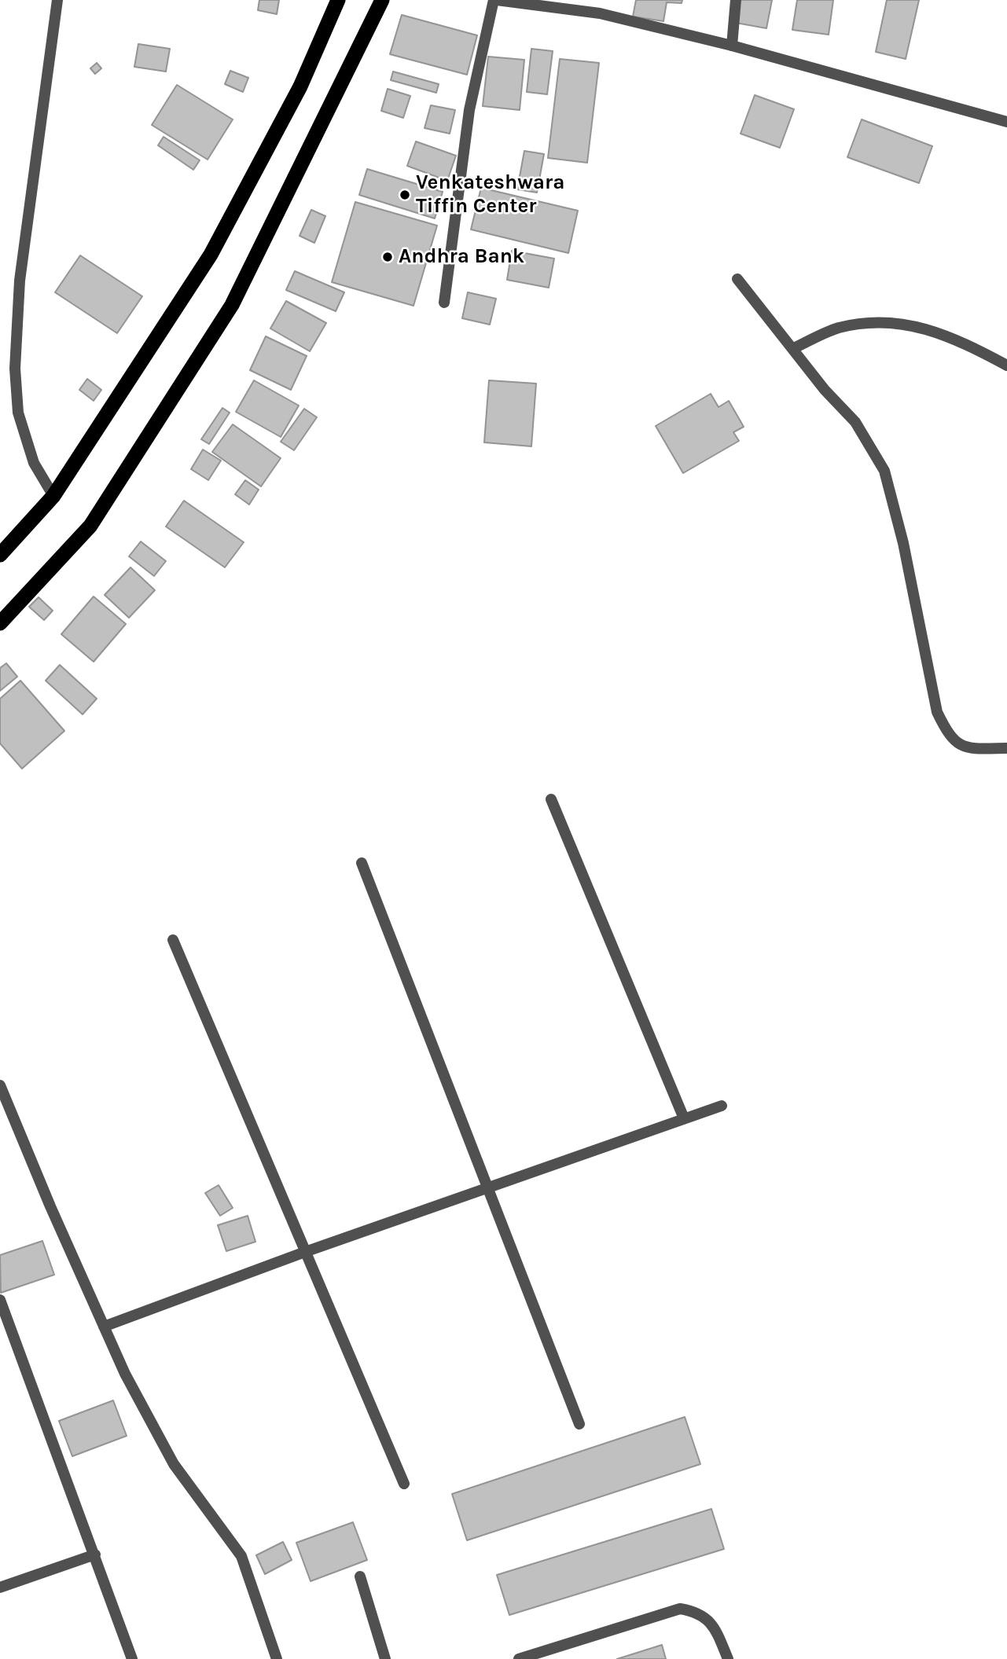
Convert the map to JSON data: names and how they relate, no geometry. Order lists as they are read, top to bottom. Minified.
{"places":["Venkateshwara Tiffin Center","Andhra Bank"]}
